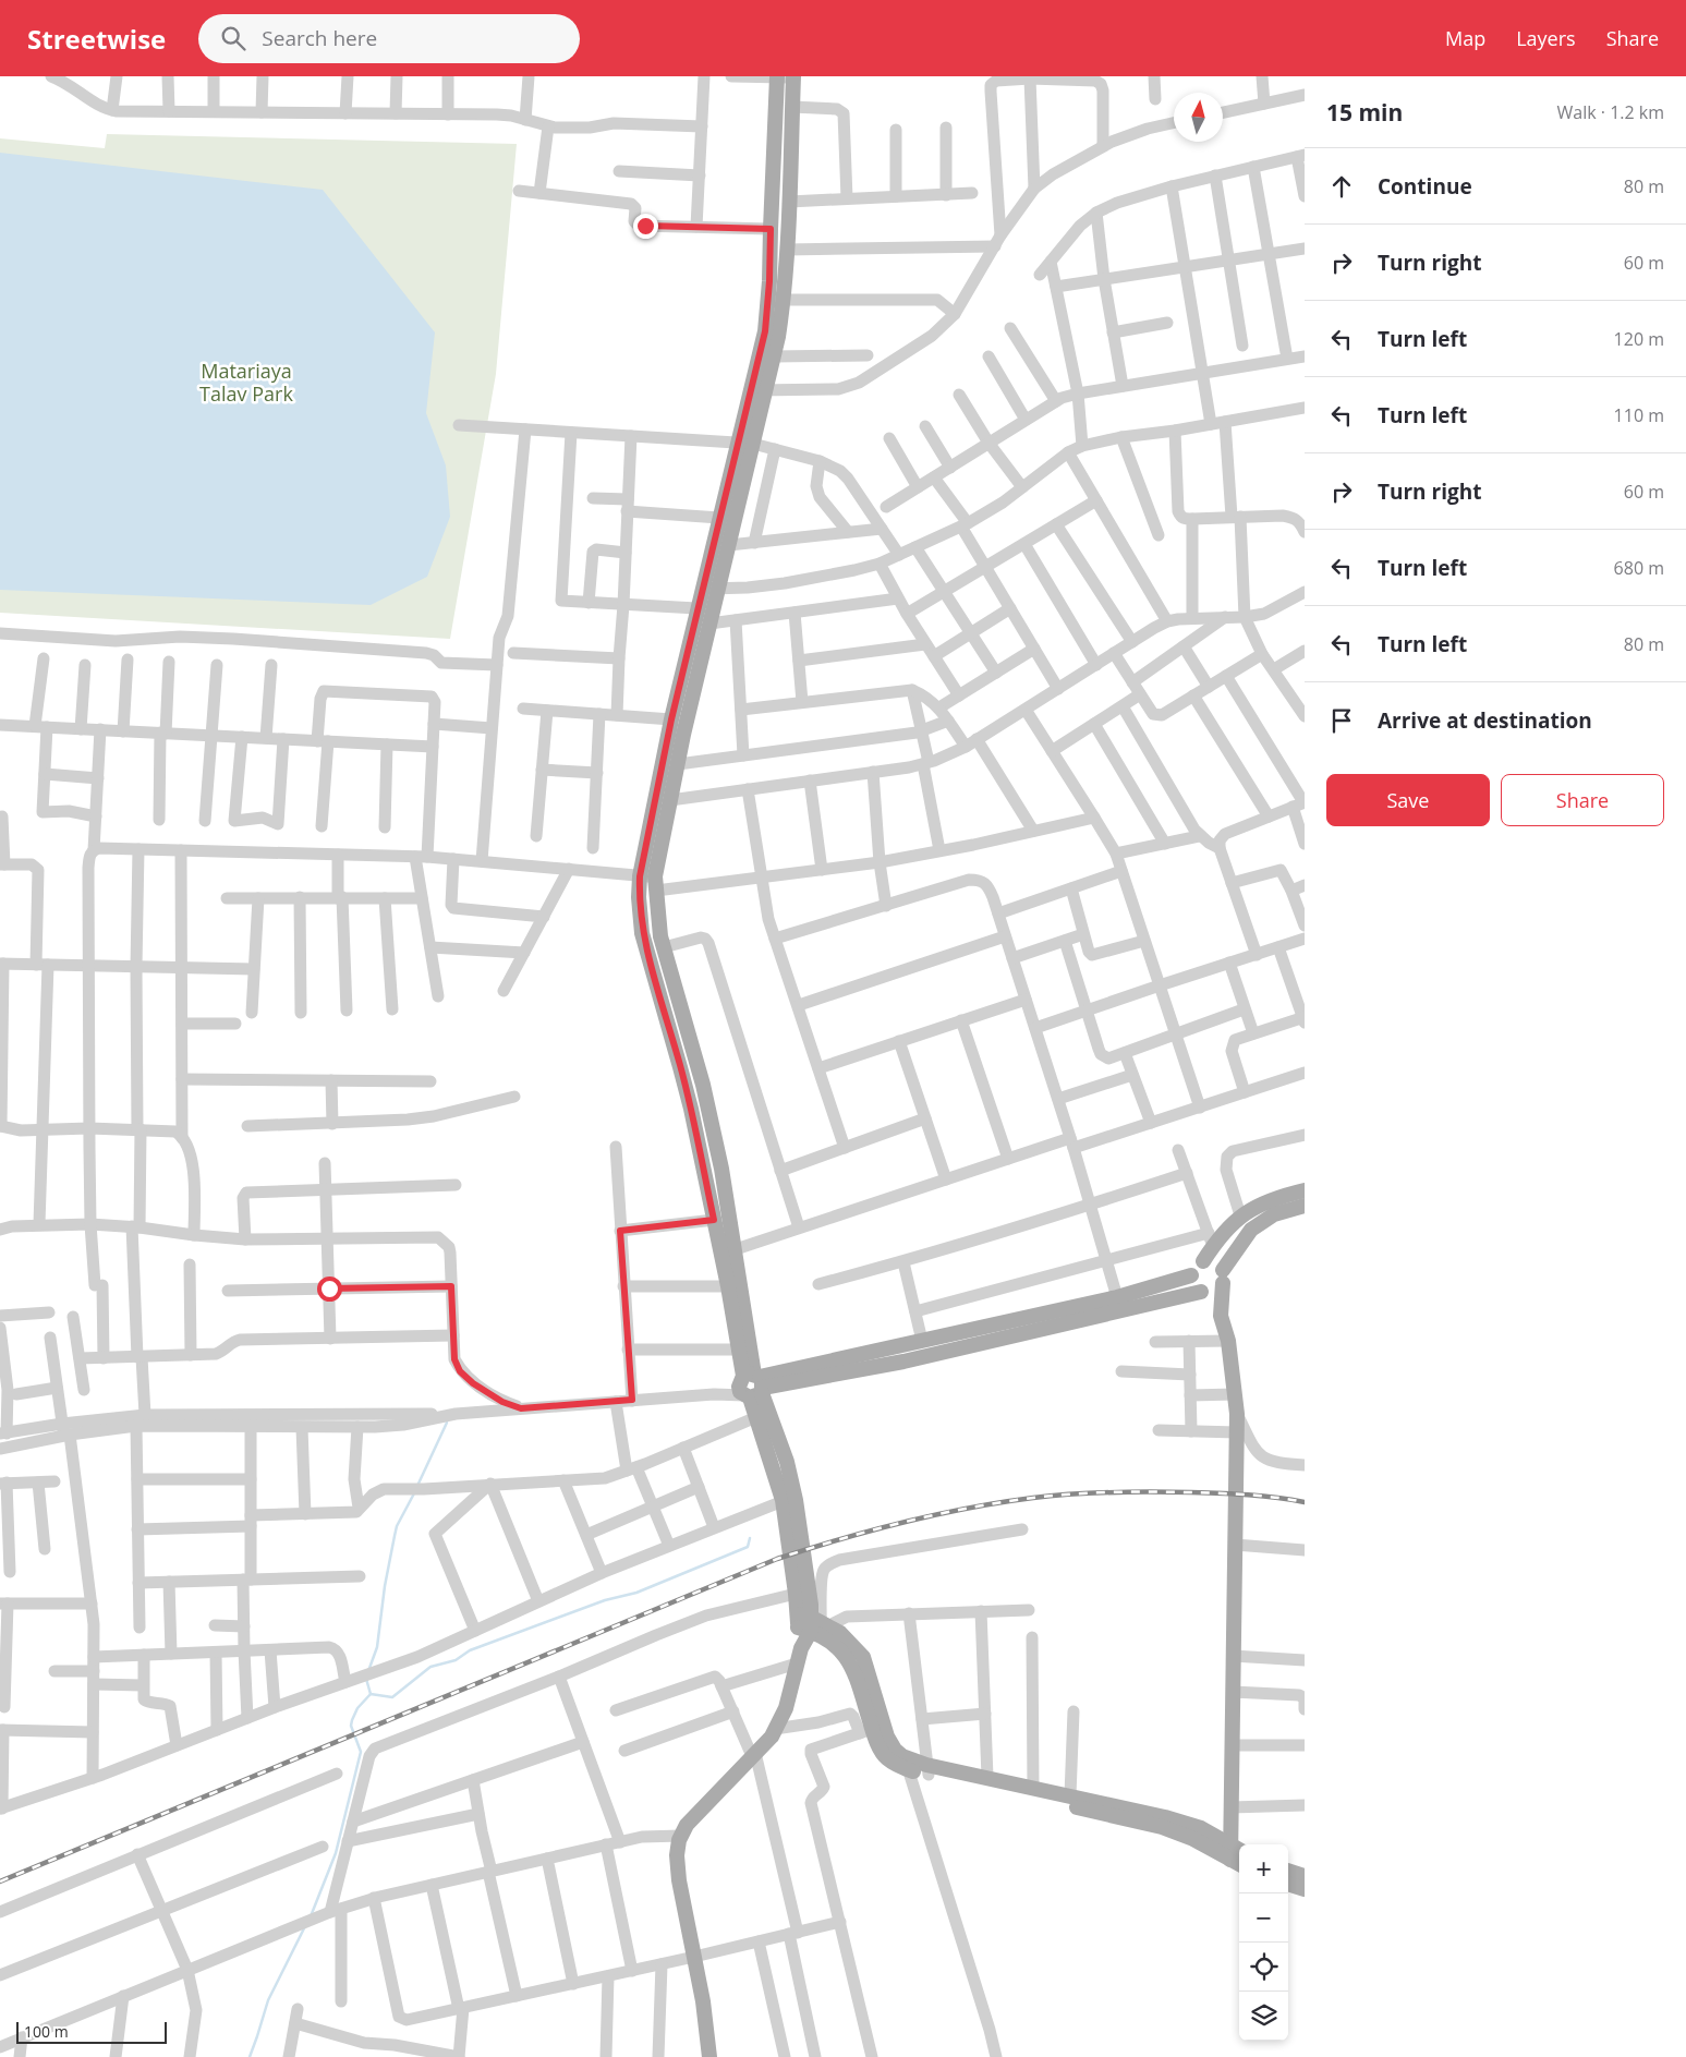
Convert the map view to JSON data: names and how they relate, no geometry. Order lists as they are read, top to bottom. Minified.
{"parks":["Matariaya Talav Park"],"scale_bar":"100 m","north":"top","page":{"header":"Streetwise","search":"Search here","nav":["Map","Layers","Share"],"heading":["15 min","Walk · 1.2 km"],"list":[["Continue","80 m"],["Turn right","60 m"],["Turn left","120 m"],["Turn left","110 m"],["Turn right","60 m"],["Turn left","680 m"],["Turn left","80 m"],"Arrive at destination"],"buttons":["Save","Share"],"map_buttons":["+","−"],"scale":"100 m"}}
